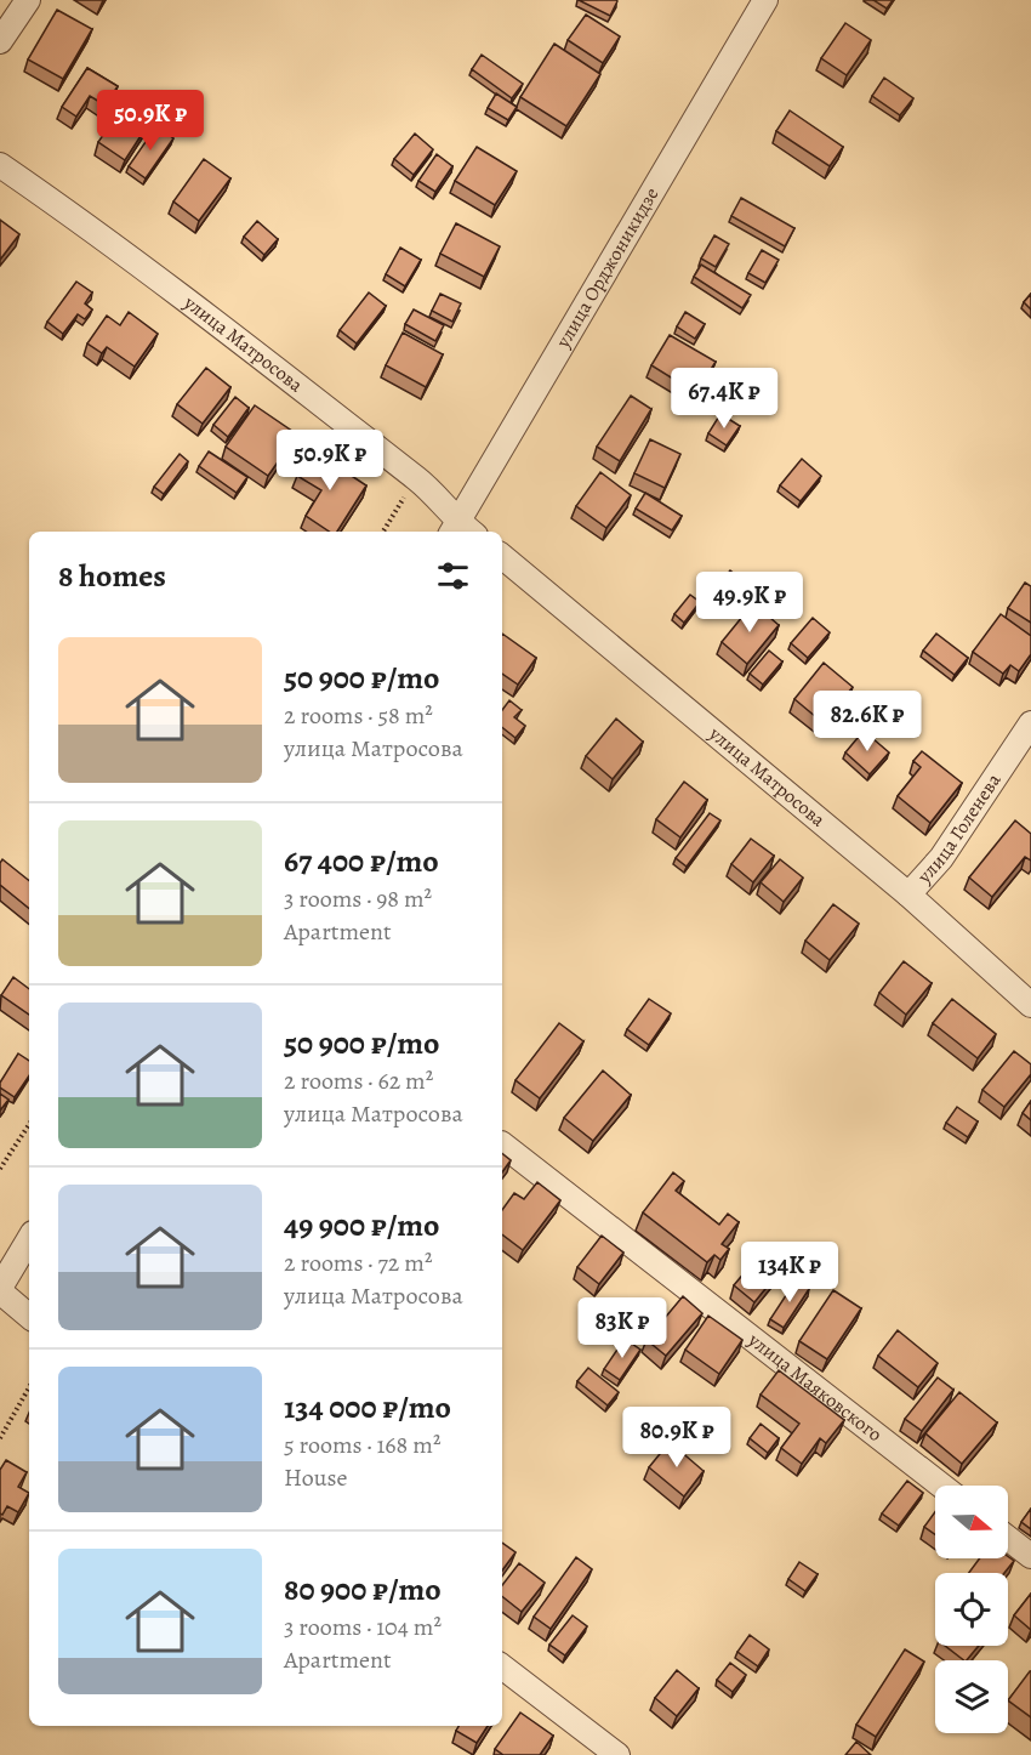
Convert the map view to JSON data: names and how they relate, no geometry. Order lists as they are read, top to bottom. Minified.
{"streets":{"street":["улица Орджоникидзе","улица Матросова","улица Голенева","улица Маяковского"]},"crossings":[["улица Орджоникидзе","улица Матросова"],["улица Матросова","улица Голенева"]],"north":"right","page":{"price":["50.9K ₽","67.4K ₽","50.9K ₽","49.9K ₽","82.6K ₽","134K ₽","83K ₽","80.9K ₽"],"heading":"8 homes","list":[{"name":"50 900 ₽/mo","note":"2 rooms · 58 m² · улица Матросова"},{"name":"67 400 ₽/mo","note":"3 rooms · 98 m² · Apartment"},{"name":"50 900 ₽/mo","note":"2 rooms · 62 m² · улица Матросова"},{"name":"49 900 ₽/mo","note":"2 rooms · 72 m² · улица Матросова"},{"name":"134 000 ₽/mo","note":"5 rooms · 168 m² · House"},{"name":"80 900 ₽/mo","note":"3 rooms · 104 m² · Apartment"}]}}
